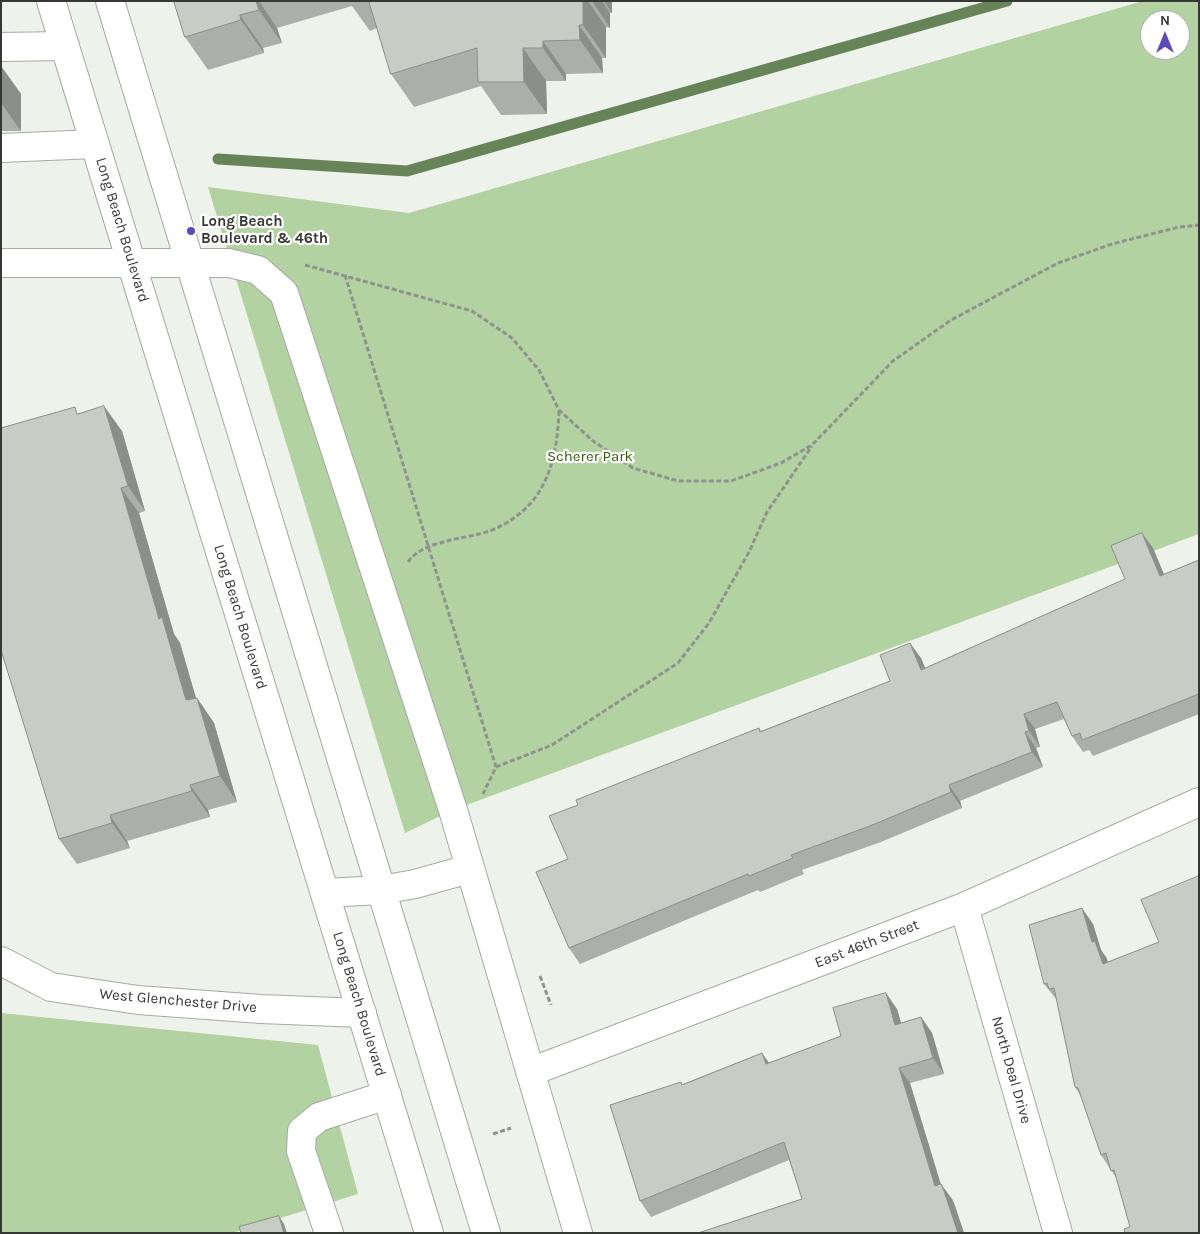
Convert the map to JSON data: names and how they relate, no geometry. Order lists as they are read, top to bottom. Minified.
{"streets":{"main road":["Long Beach Boulevard","East 46th Street","West Glenchester Drive","North Deal Drive"]},"crossings":[["Long Beach Boulevard","West Glenchester Drive"],["East 46th Street","North Deal Drive"]],"parks":["Scherer Park"],"places":["Long Beach Boulevard & 46th"],"north":"top"}
